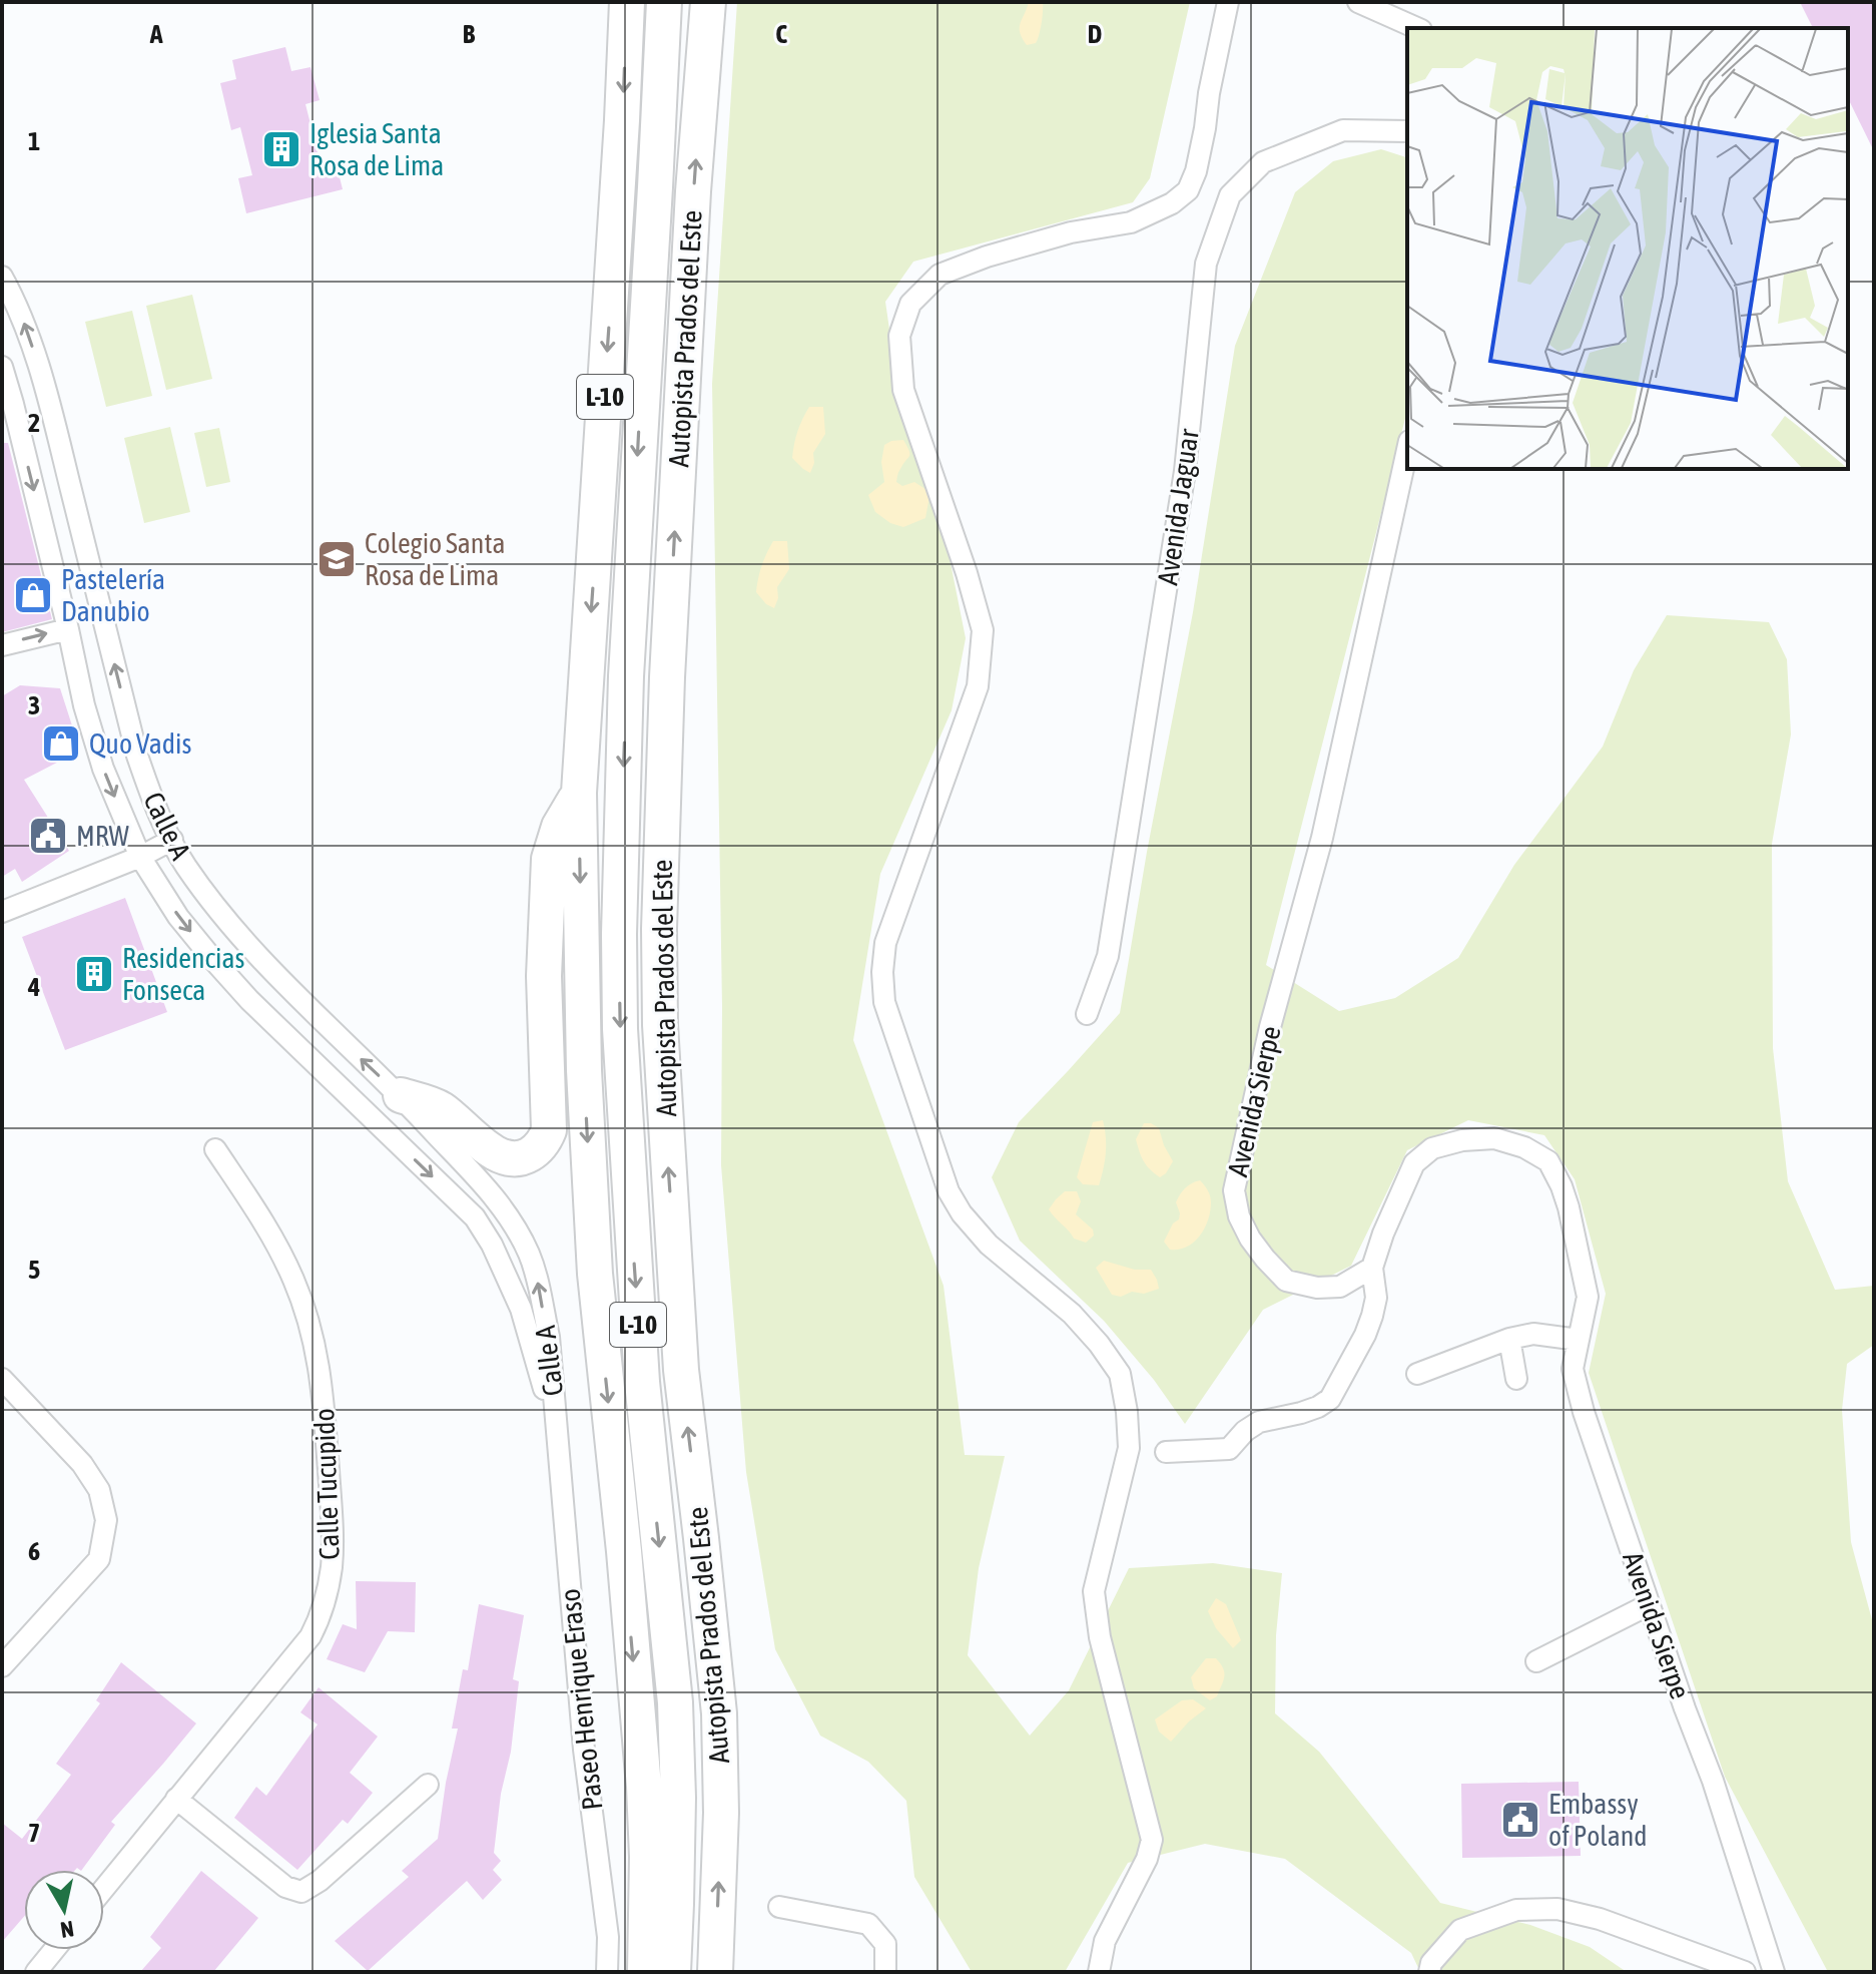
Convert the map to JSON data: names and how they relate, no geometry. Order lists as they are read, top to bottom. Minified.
{"streets":{"highway":["Autopista Prados del Este","L-10"],"street":["Avenida Jaguar","Calle A","Avenida Sierpe","Calle Tucupido","Paseo Henrique Eraso"]},"crossings":[["Calle A","Paseo Henrique Eraso"]],"places":{"building":["Iglesia Santa Rosa de Lima","Residencias Fonseca"],"school or university":["Colegio Santa Rosa de Lima"],"shop":["Pastelería Danubio","Quo Vadis"],"public building":["MRW","Embassy of Poland"]},"north":"bottom","grid":{"columns":["A","B","C","D"],"rows":["1","2","3","4","5","6","7"]}}
